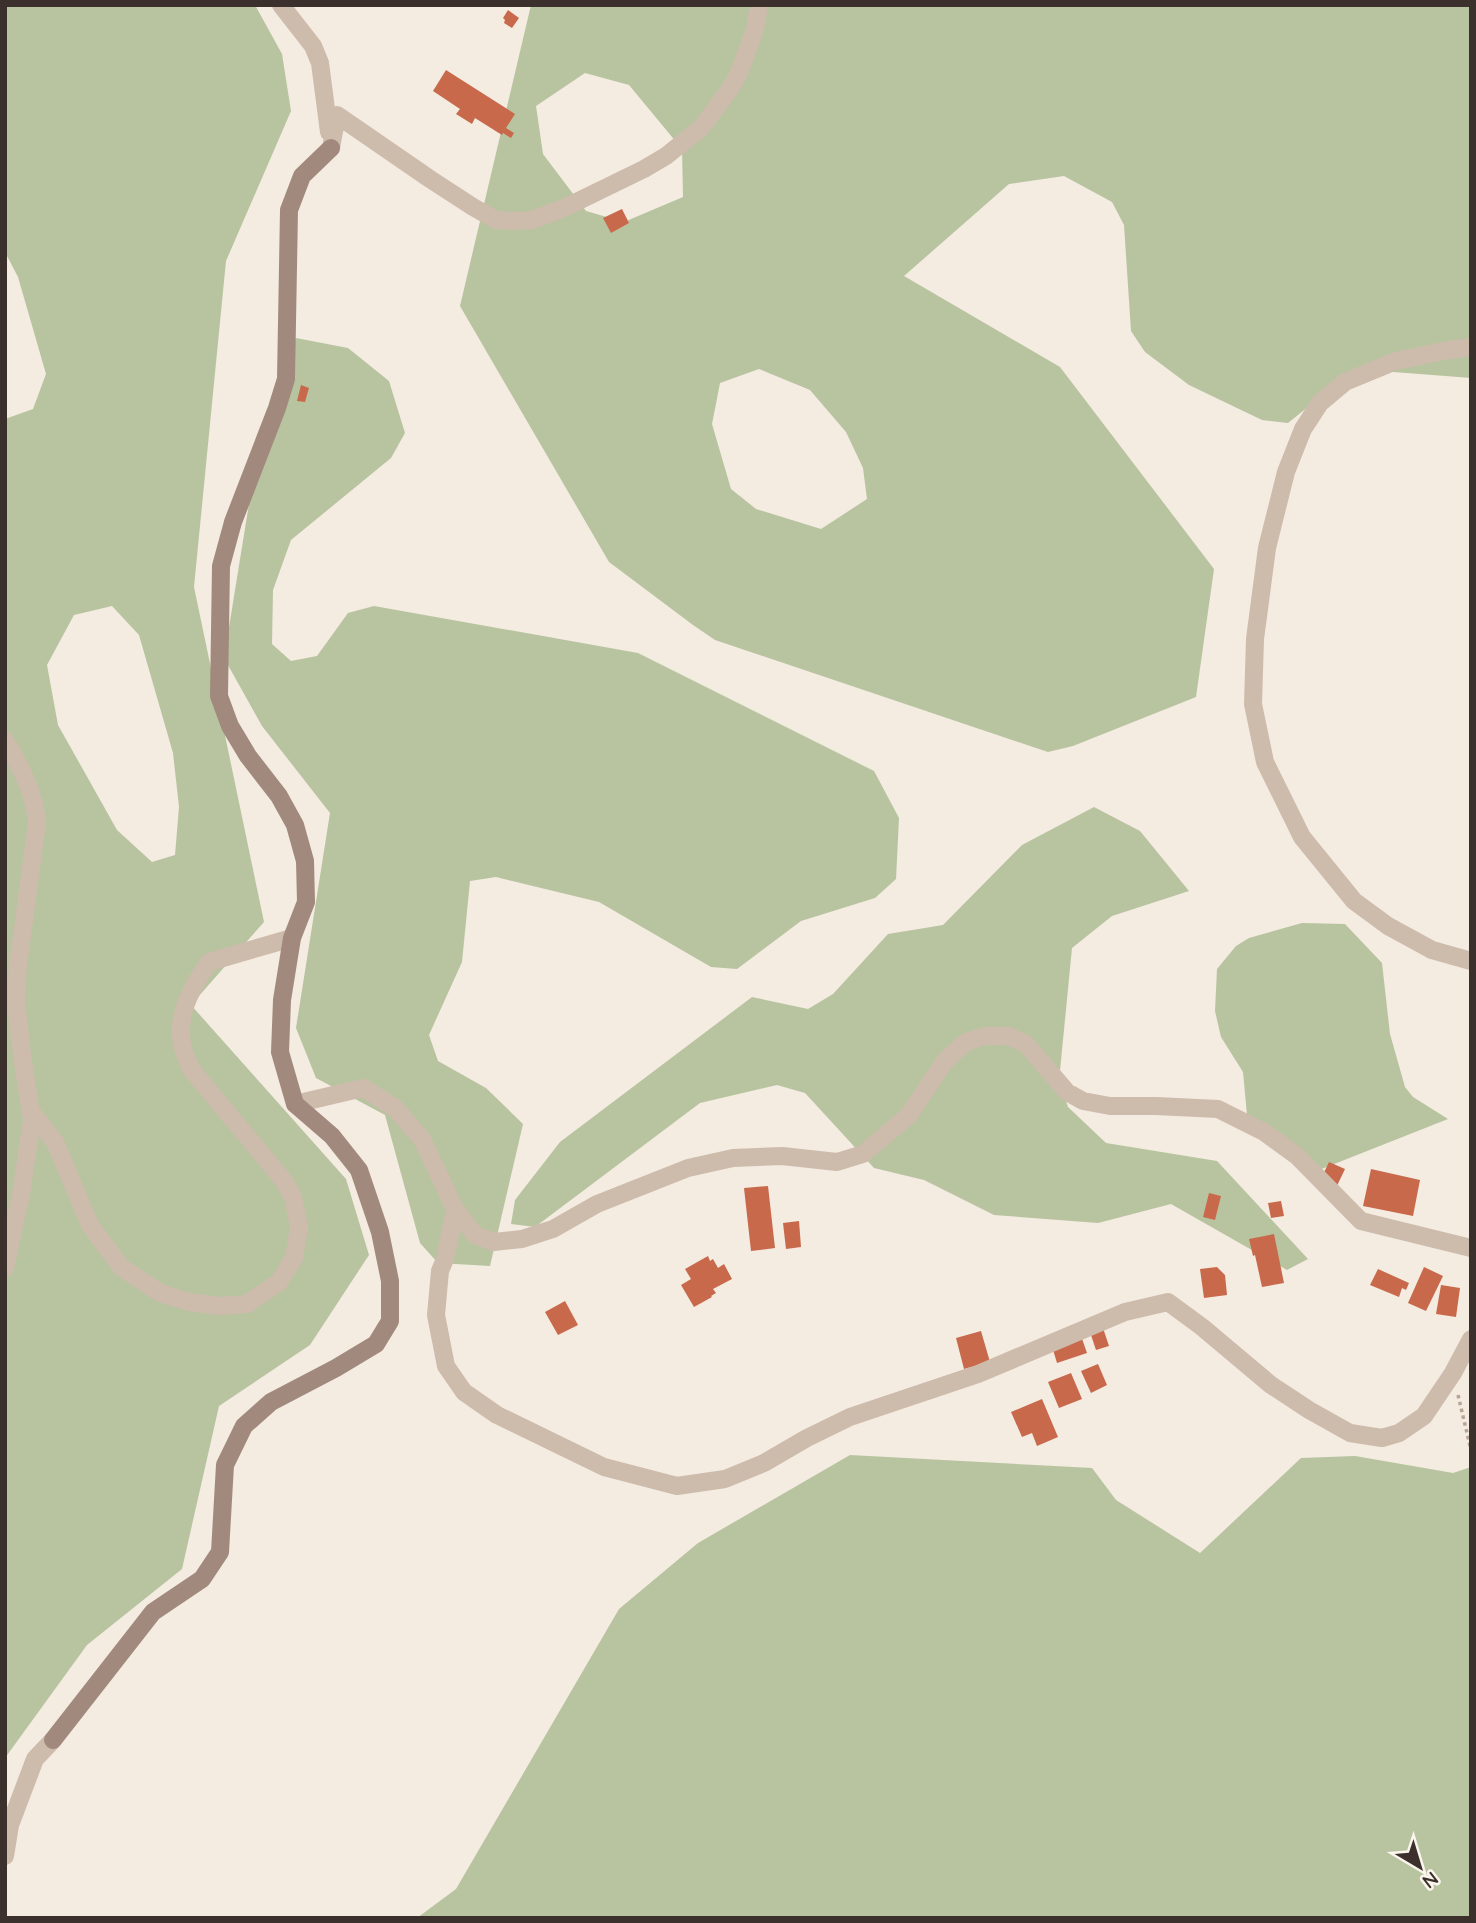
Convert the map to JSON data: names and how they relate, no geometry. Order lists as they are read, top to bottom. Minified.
{"north":"bottom right"}
